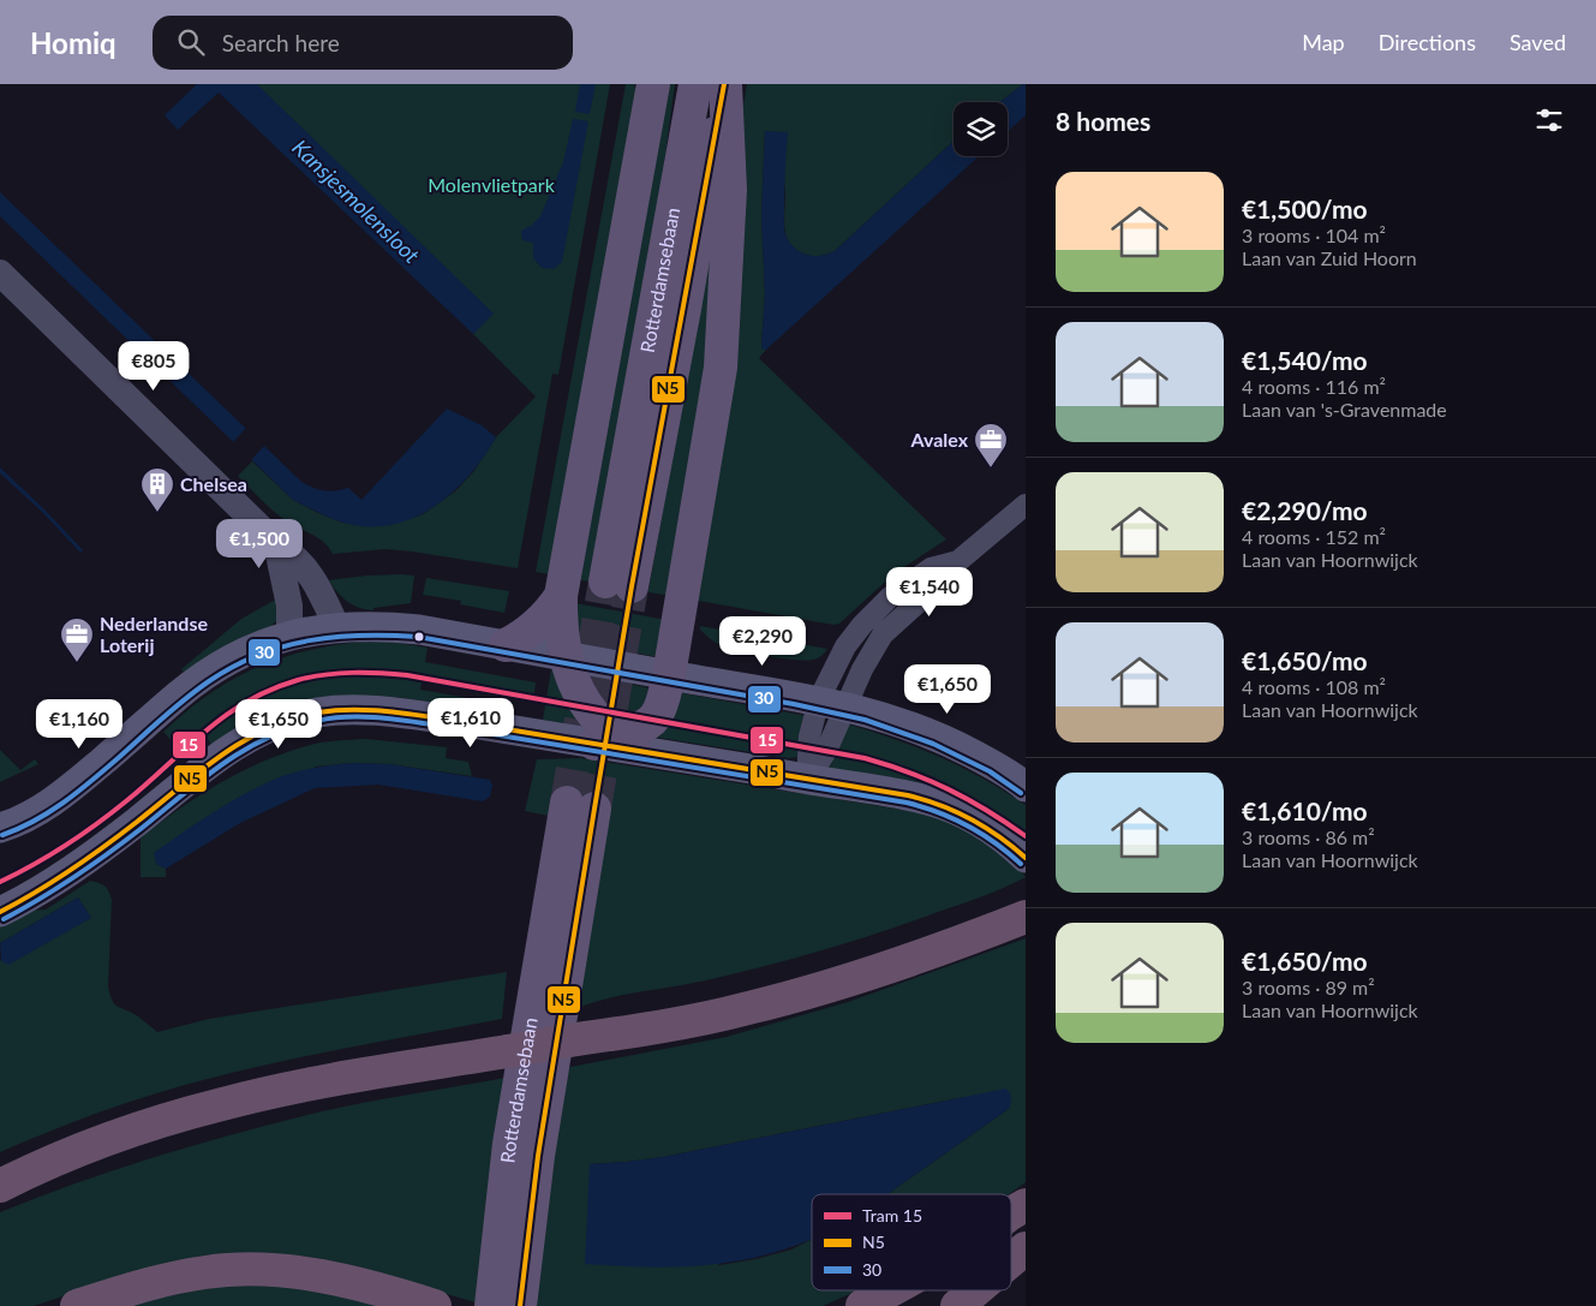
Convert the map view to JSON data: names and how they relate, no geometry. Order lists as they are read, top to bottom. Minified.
{"streets":{"main road":["Rotterdamsebaan"]},"water":["Kansjesmolensloot"],"parks":["Molenvlietpark"],"places":{"office":["Avalex","Nederlandse Loterij"],"building":["Chelsea"]},"lines":["transit line N5","transit line 30","tram line 15"],"legend":["Tram 15","N5","30"],"page":{"header":"Homiq","search":"Search here","nav":["Map","Directions","Saved"],"heading":"8 homes","list":[{"name":"€1,500/mo","note":"3 rooms · 104 m² · Laan van Zuid Hoorn"},{"name":"€1,540/mo","note":"4 rooms · 116 m² · Laan van 's-Gravenmade"},{"name":"€2,290/mo","note":"4 rooms · 152 m² · Laan van Hoornwijck"},{"name":"€1,650/mo","note":"4 rooms · 108 m² · Laan van Hoornwijck"},{"name":"€1,610/mo","note":"3 rooms · 86 m² · Laan van Hoornwijck"},{"name":"€1,650/mo","note":"3 rooms · 89 m² · Laan van Hoornwijck"}],"price":["€805","€1,500","€1,540","€2,290","€1,650","€1,610","€1,160","€1,650"]}}
